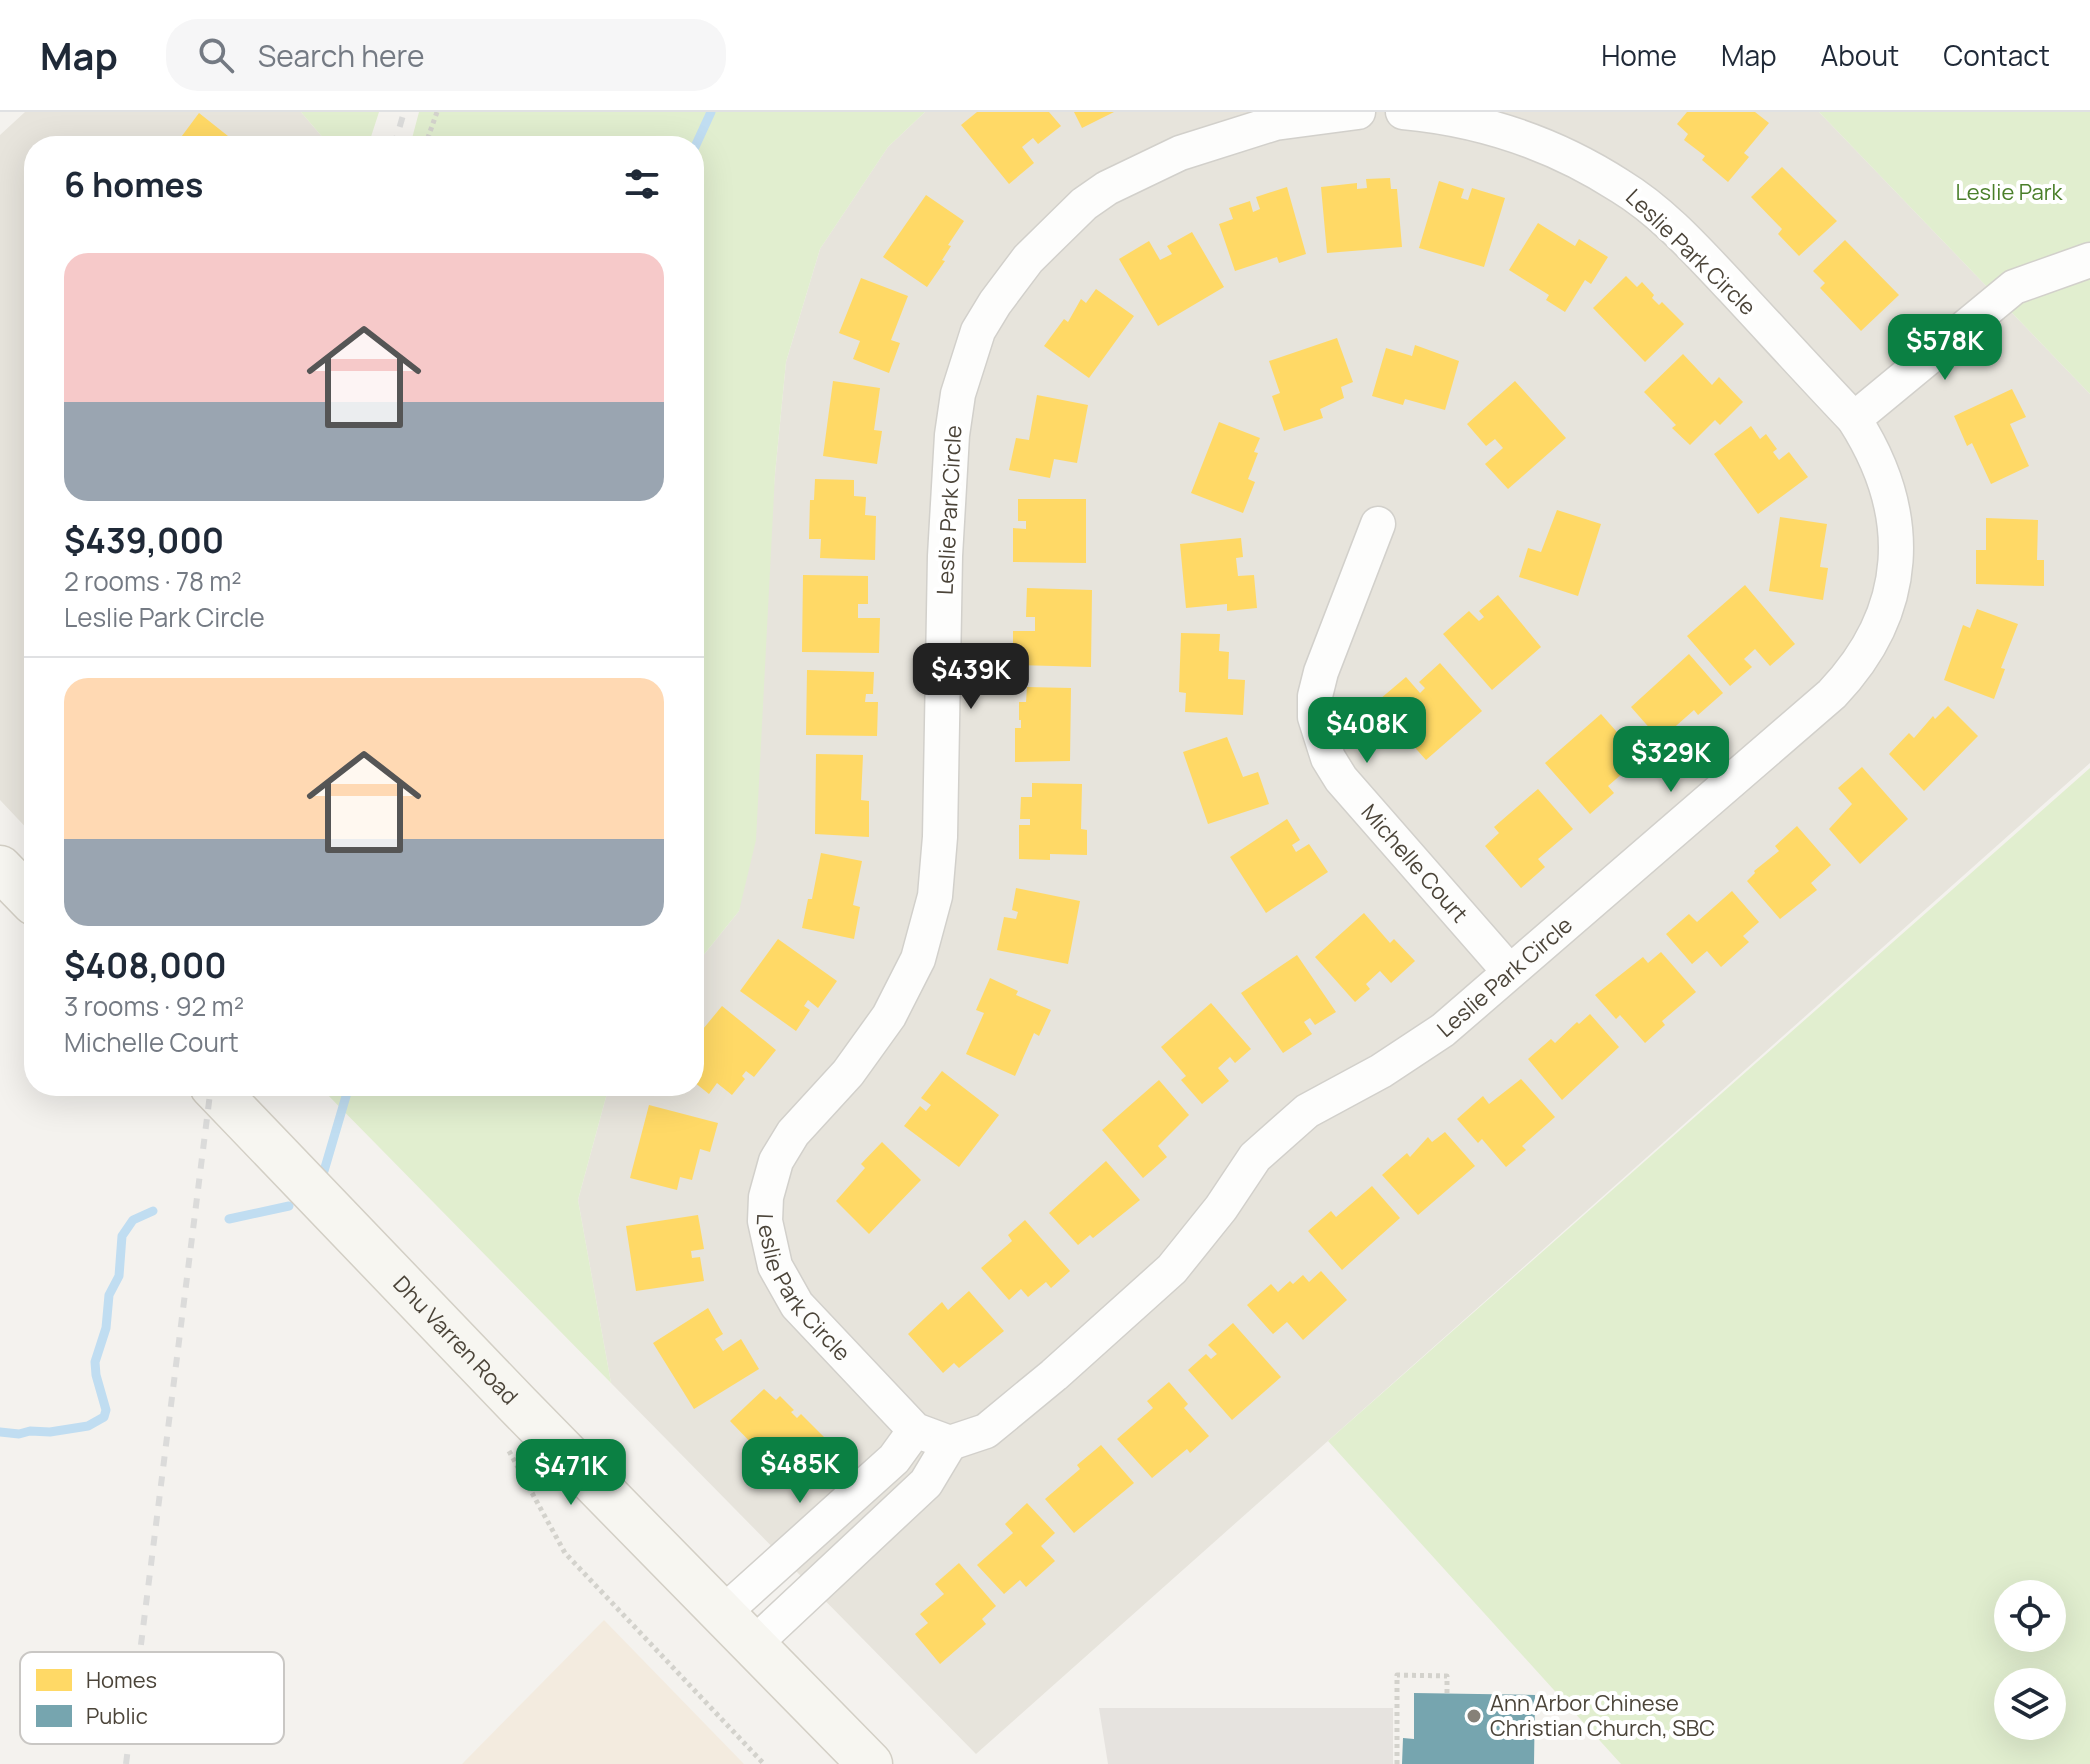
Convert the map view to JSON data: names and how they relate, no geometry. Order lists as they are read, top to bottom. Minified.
{"streets":{"main road":["Dhu Varren Road"],"street":["Leslie Park Circle","Michelle Court"]},"crossings":[["Leslie Park Circle","Michelle Court"]],"parks":["Leslie Park"],"places":["Ann Arbor Chinese Christian Church, SBC"],"legend":["Homes","Public"],"page":{"header":"Map","search":"Search here","nav":["Home","Map","About","Contact"],"heading":"6 homes","list":[{"name":"$439,000","note":"2 rooms · 78 m² · Leslie Park Circle"},{"name":"$408,000","note":"3 rooms · 92 m² · Michelle Court"}],"price":["$578K","$439K","$408K","$329K","$485K","$471K"]}}
